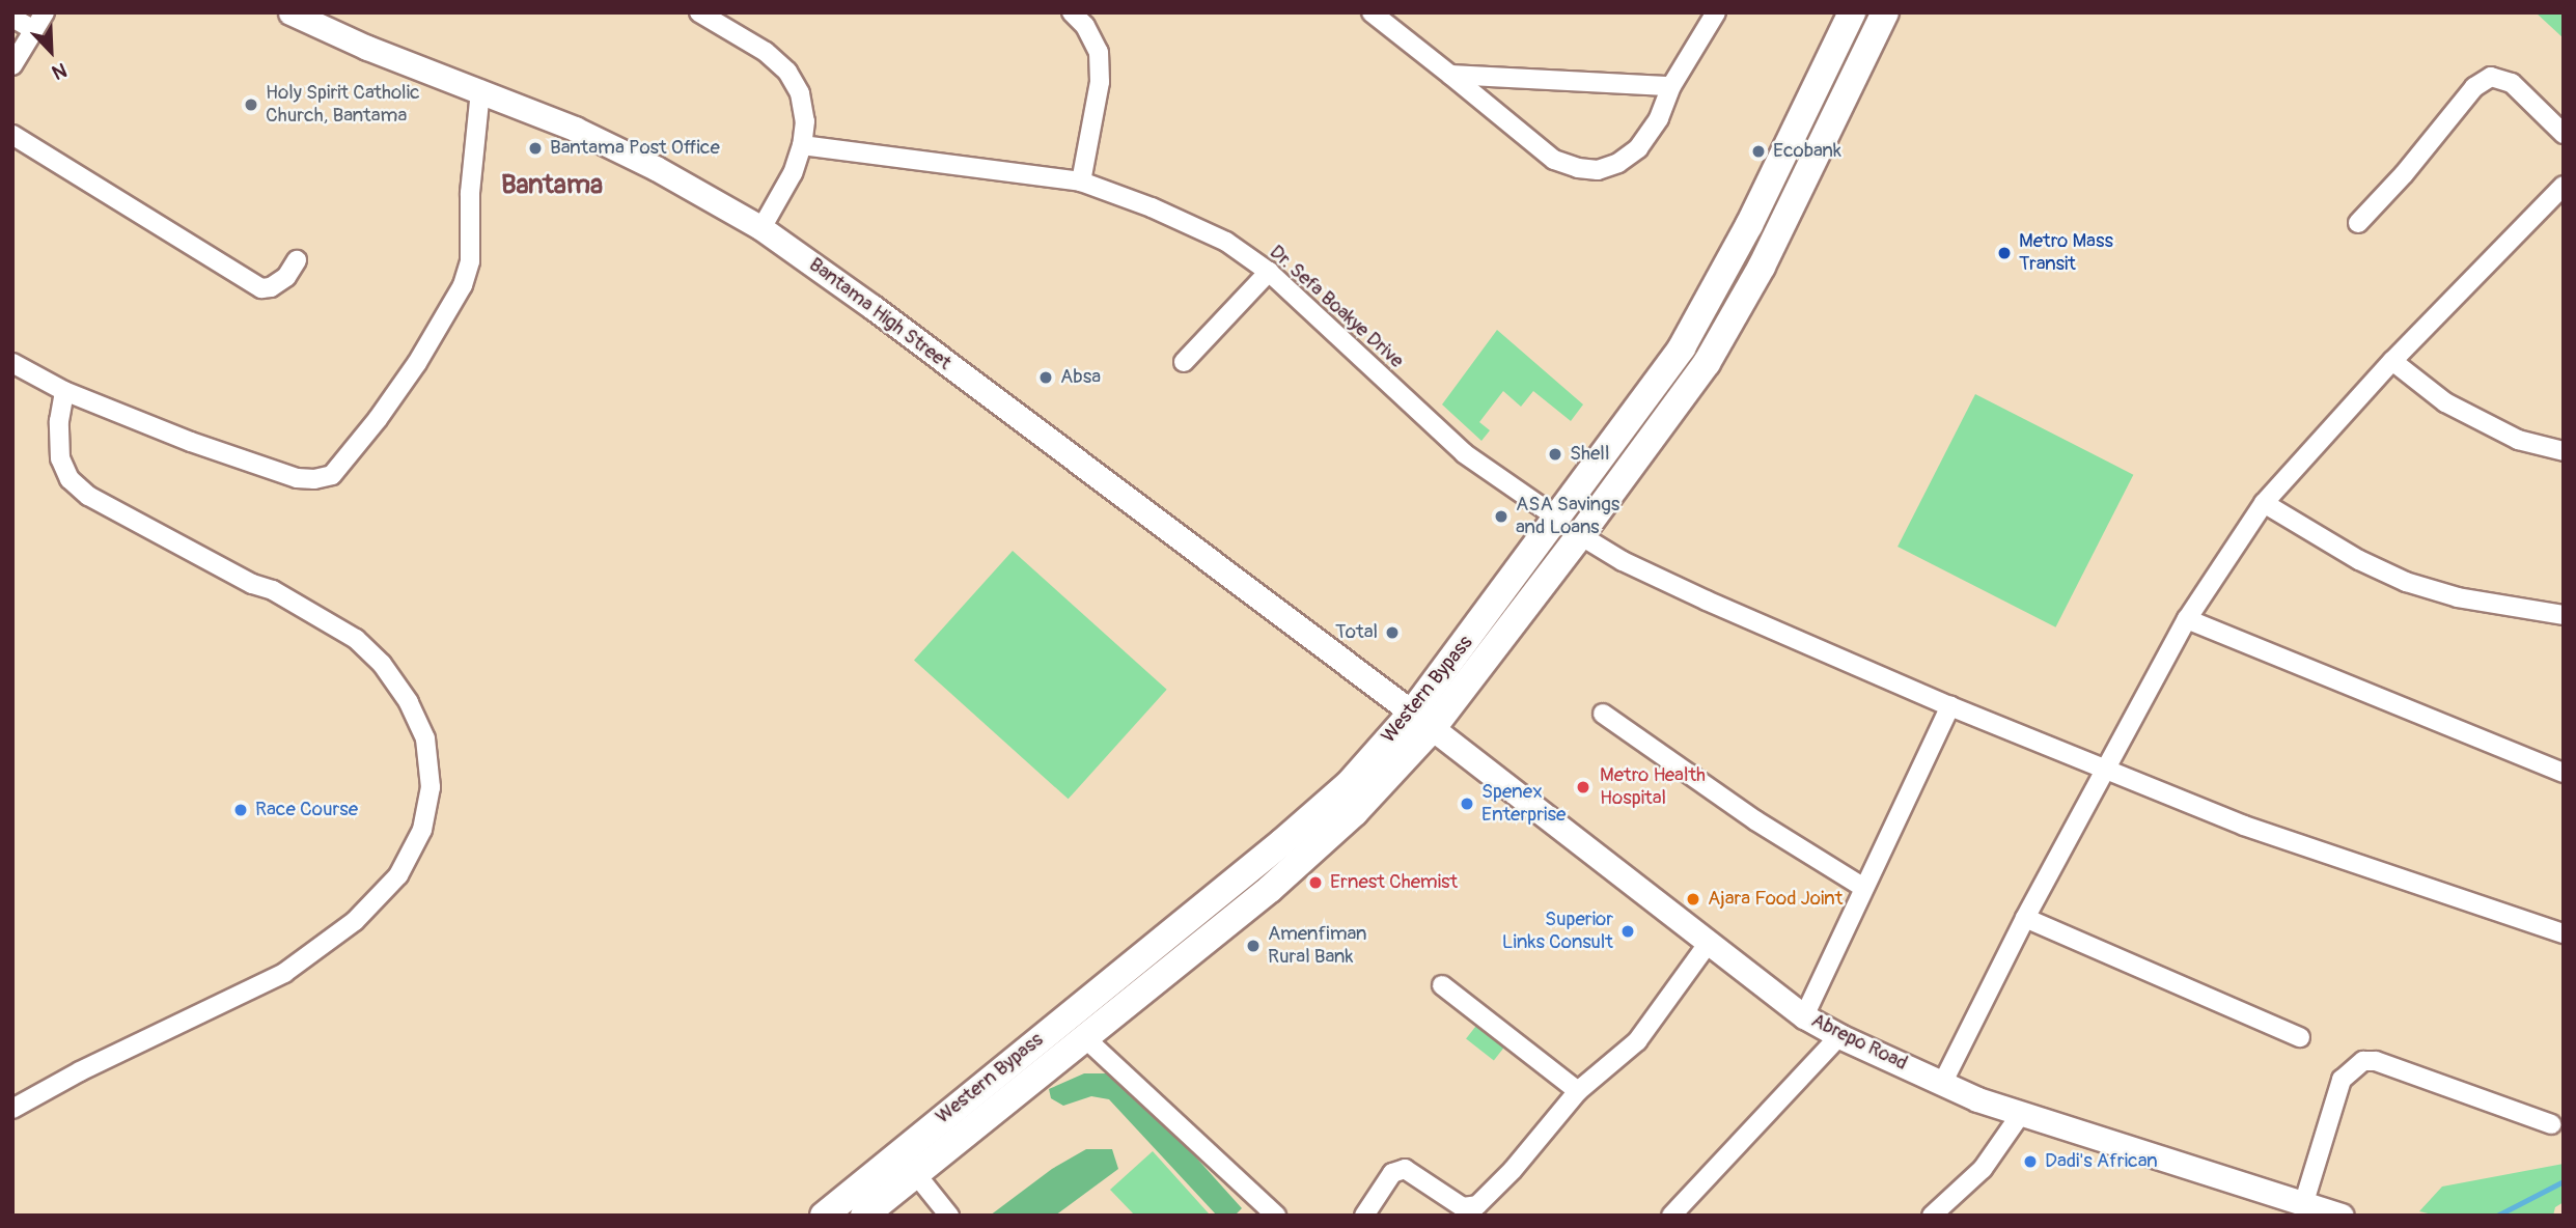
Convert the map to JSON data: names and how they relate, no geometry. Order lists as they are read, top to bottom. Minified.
{"streets":{"highway":["Western Bypass"],"main road":["Bantama High Street","Abrepo Road"],"street":["Dr. Sefa Boakye Drive"]},"crossings":[["Dr. Sefa Boakye Drive","Western Bypass"],["Bantama High Street","Western Bypass"],["Bantama High Street","Abrepo Road"],["Western Bypass","Abrepo Road"]],"districts":["Bantama"],"places":["Holy Spirit Catholic Church, Bantama","Bantama Post Office","Ecobank","Metro Mass Transit","Absa","Shell","ASA Savings and Loans","Total","Metro Health Hospital","Spenex Enterprise","Race Course","Ernest Chemist","Ajara Food Joint","Superior Links Consult","Amenfiman Rural Bank","Dadi's African"],"north":"bottom right"}
